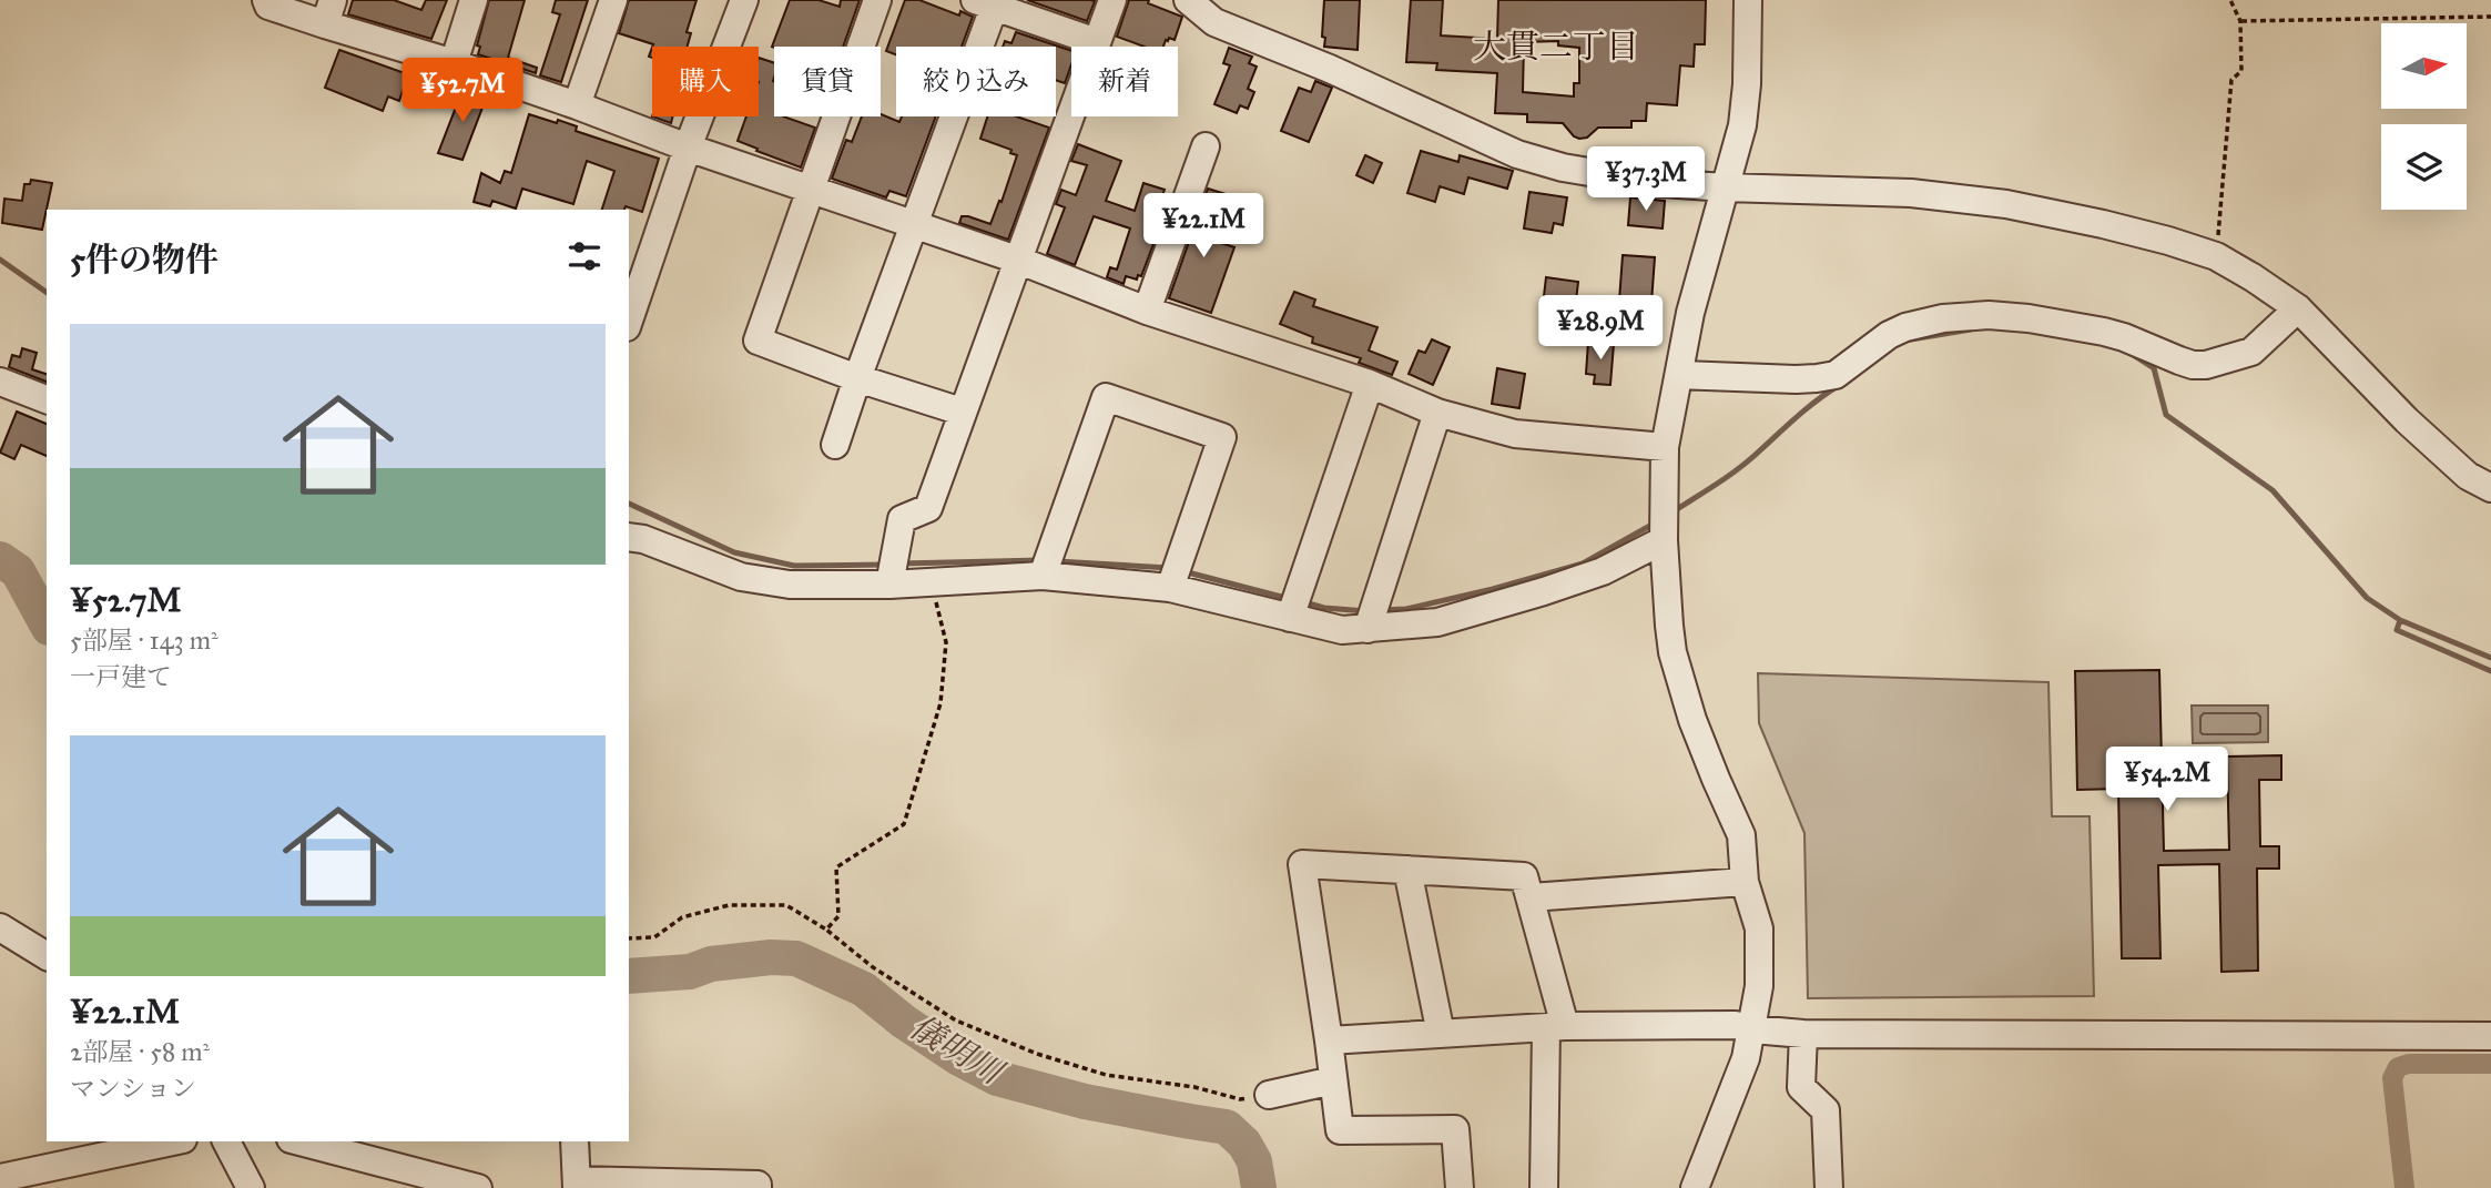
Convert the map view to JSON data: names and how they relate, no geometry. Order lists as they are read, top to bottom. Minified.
{"districts":["大貫二丁目"],"water":["儀明川"],"north":"right","page":{"chip":["購入","賃貸","絞り込み","新着"],"price":["¥52.7M","¥37.3M","¥22.1M","¥28.9M","¥54.2M"],"heading":"5件の物件","list":[{"name":"¥52.7M","note":"5部屋 · 143 m² · 一戸建て"},{"name":"¥22.1M","note":"2部屋 · 58 m² · マンション"}]}}
